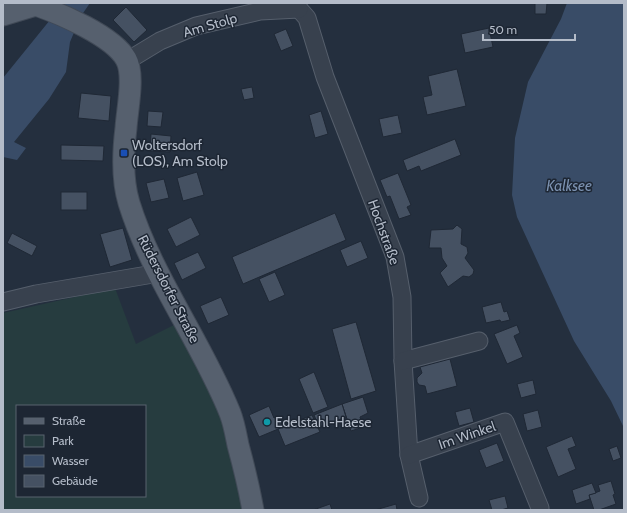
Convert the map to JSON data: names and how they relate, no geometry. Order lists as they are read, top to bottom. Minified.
{"streets":{"main road":["Rüdersdorfer Straße"],"street":["Am Stolp","Hochstraße","Im Winkel"]},"crossings":[["Am Stolp","Hochstraße"],["Am Stolp","Rüdersdorfer Straße"],["Hochstraße","Im Winkel"]],"water":["Kalksee"],"places":{"transit":["Woltersdorf (LOS), Am Stolp"],"other":["Edelstahl-Haese"]},"legend":["Straße","Park","Wasser","Gebäude"],"scale_bar":"50 m"}
